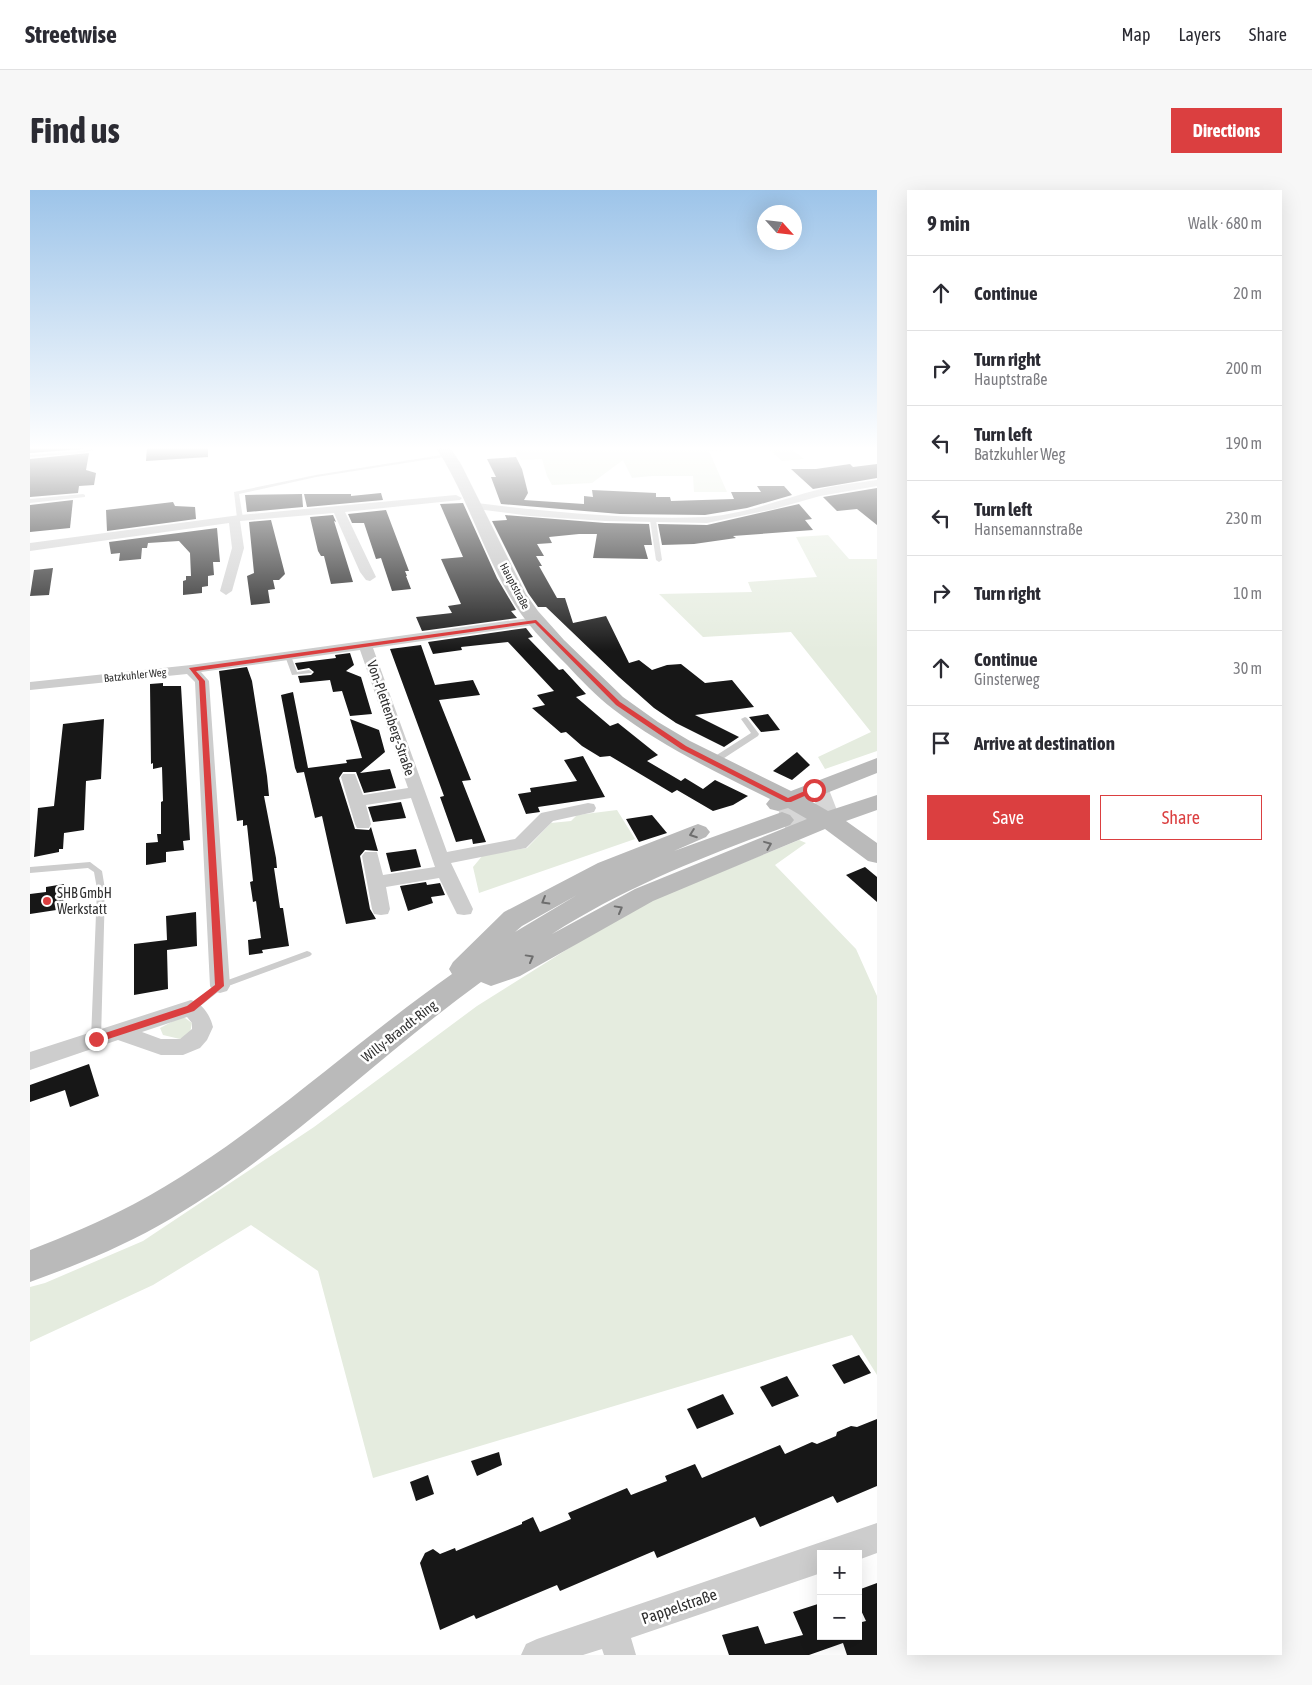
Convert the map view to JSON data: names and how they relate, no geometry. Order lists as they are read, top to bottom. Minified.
{"streets":{"main road":["Hauptstraße","Willy-Brandt-Ring"],"street":["Batzkuhler Weg","Von-Plettenberg-Straße","Pappelstraße"]},"crossings":[["Hauptstraße","Batzkuhler Weg"],["Hauptstraße","Willy-Brandt-Ring"],["Batzkuhler Weg","Von-Plettenberg-Straße"]],"places":["SHB GmbH Werkstatt"],"north":"bottom right","page":{"header":"Streetwise","nav":["Map","Layers","Share"],"buttons":["Directions",["Save","Share"]],"title":"Find us","heading":["9 min","Walk · 680 m"],"list":[["Continue","20 m"],["Turn right","Hauptstraße","200 m"],["Turn left","Batzkuhler Weg","190 m"],["Turn left","Hansemannstraße","230 m"],["Turn right","10 m"],["Continue","Ginsterweg","30 m"],"Arrive at destination"],"map_buttons":["+","−"]}}
